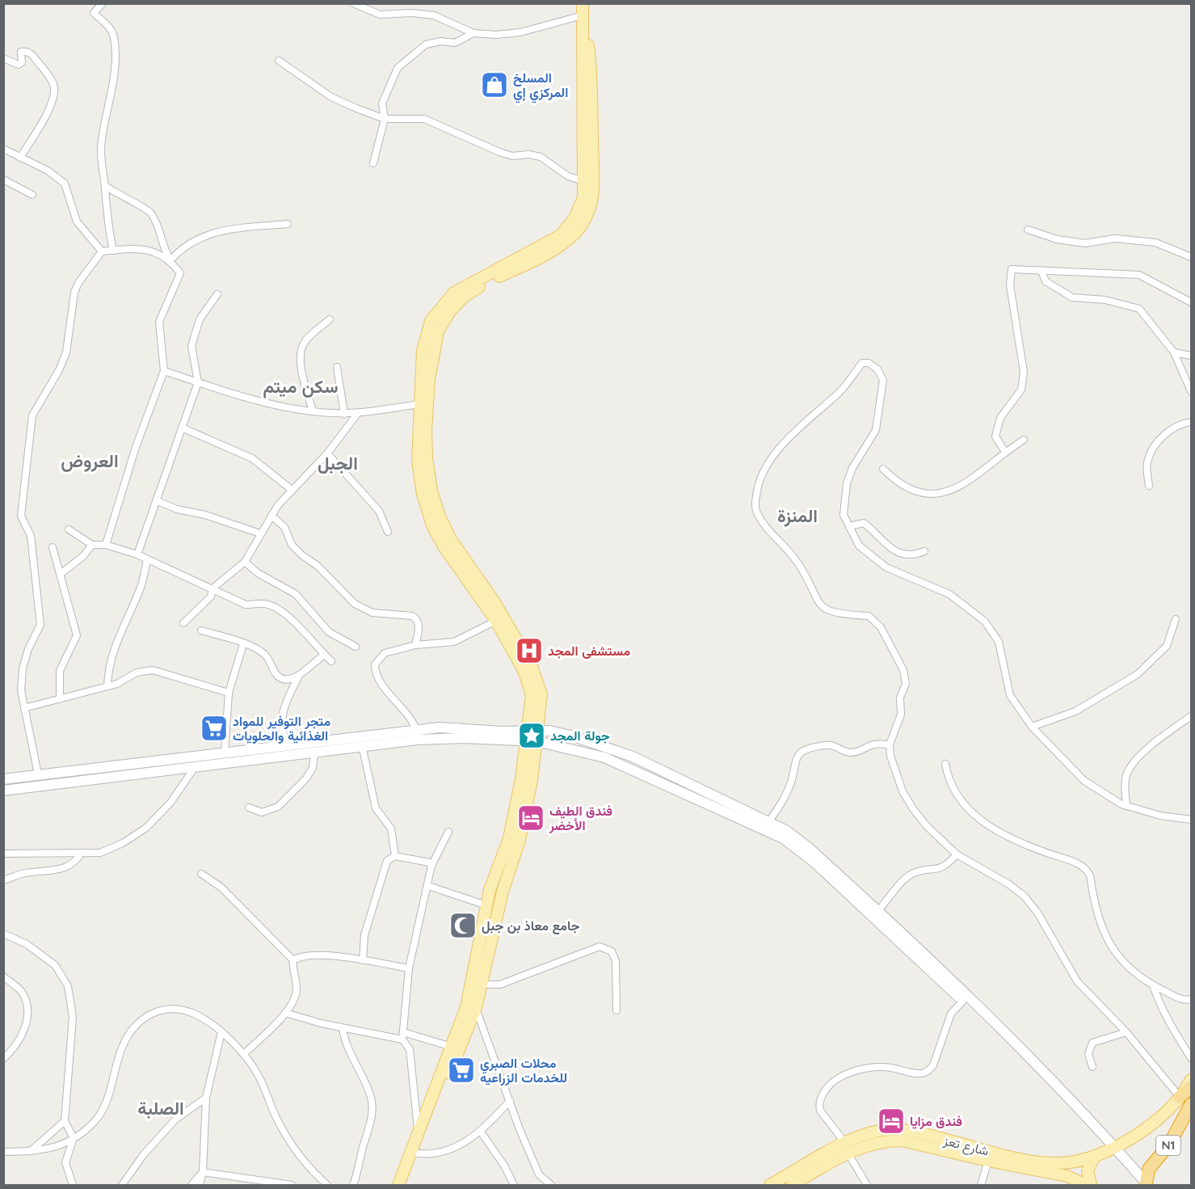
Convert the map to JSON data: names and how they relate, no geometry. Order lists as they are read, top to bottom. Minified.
{"streets":{"highway":["N1"],"main road":["شارع تعز"]},"districts":["سكن ميتم","العروض","الجبل","المنزة","الصلبة"],"places":{"shop":["المسلخ المركزي إي"],"hospital":["مستشفى المجد"],"supermarket":["متجر التوفير للمواد الغذائية والحلويات","محلات الصبري للخدمات الزراعيه"],"place":["جولة المجد"],"hotel":["فندق الطيف الأخضر","فندق مزايا"],"mosque":["جامع معاذ بن جبل"]}}
